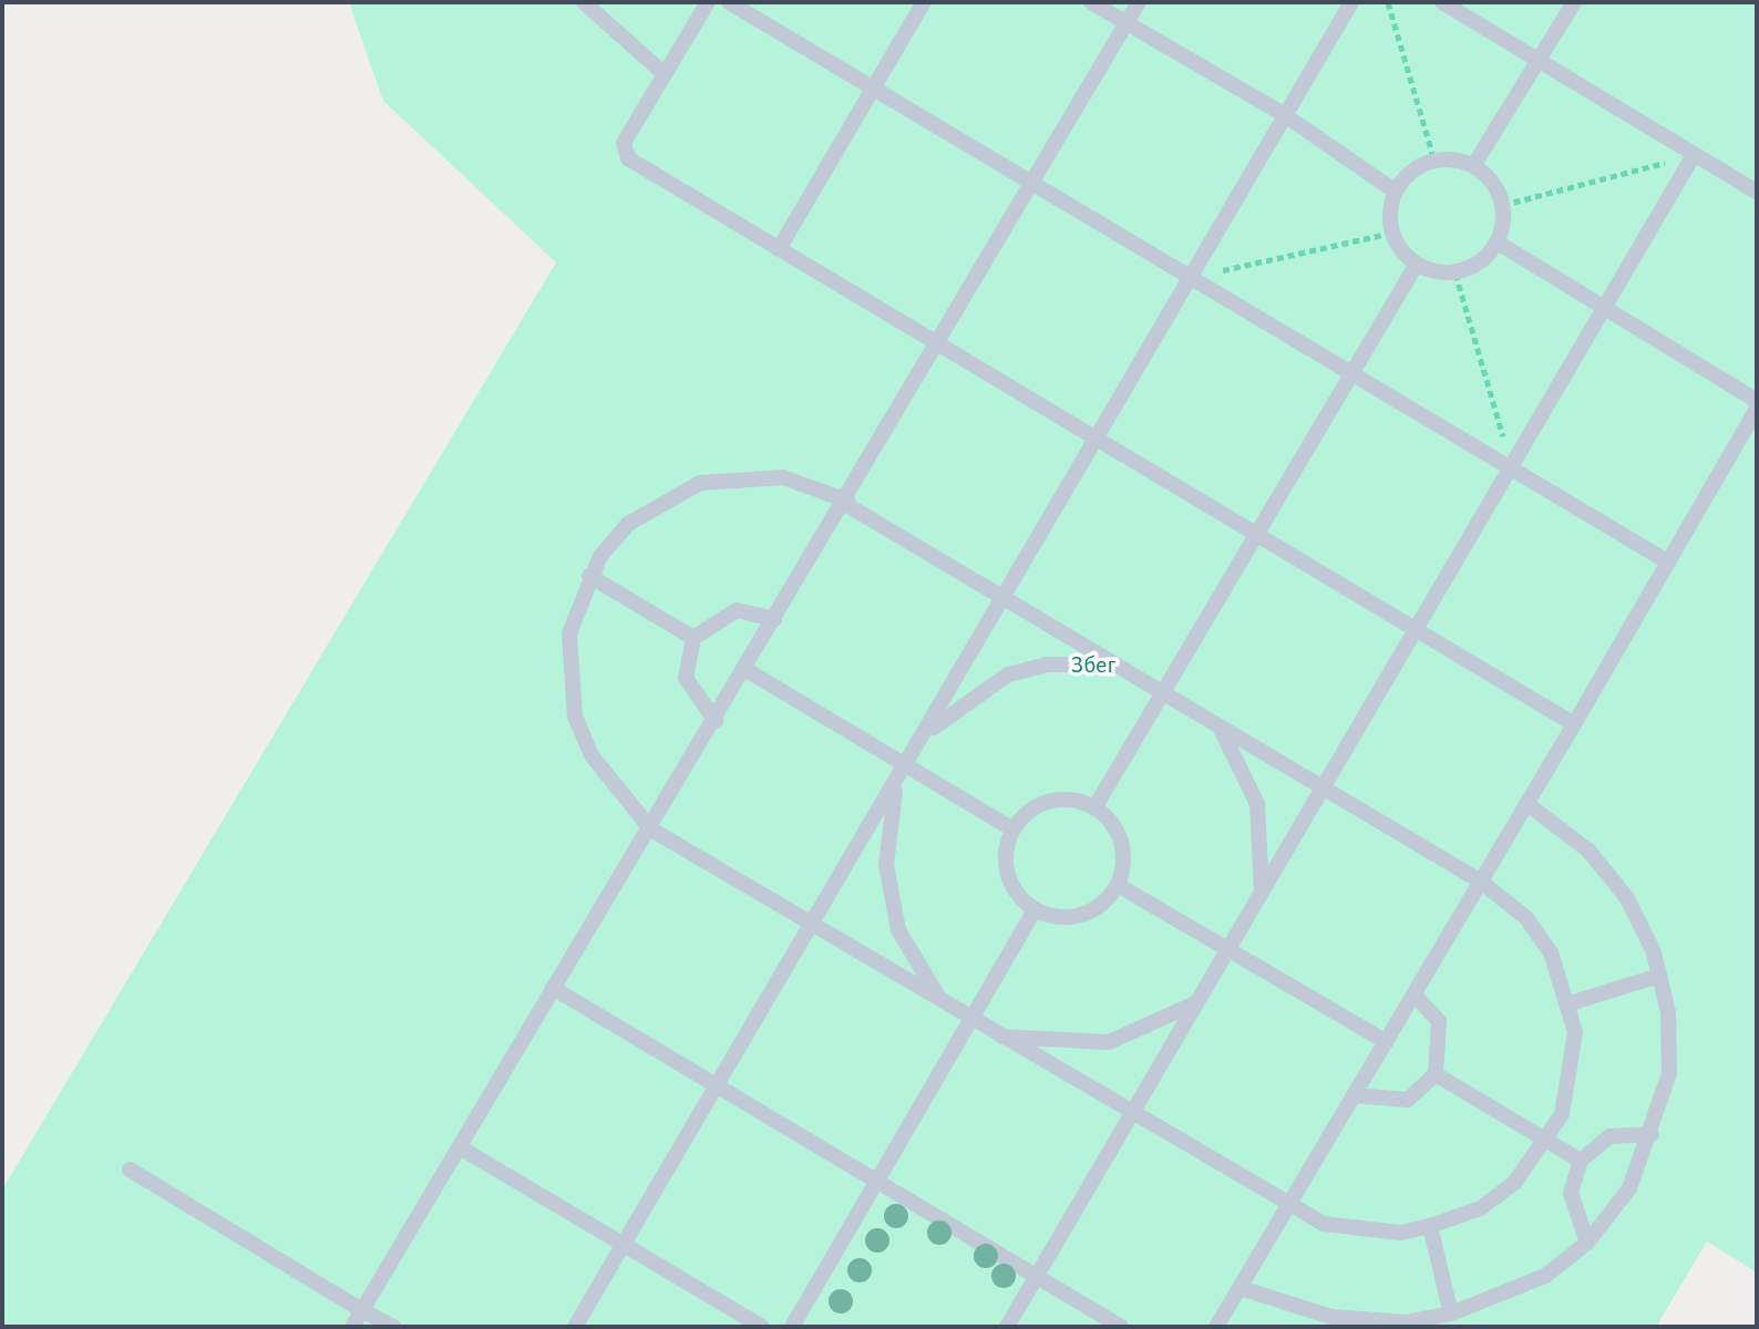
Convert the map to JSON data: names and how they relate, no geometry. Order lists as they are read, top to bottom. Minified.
{"parks":["Збег"]}
